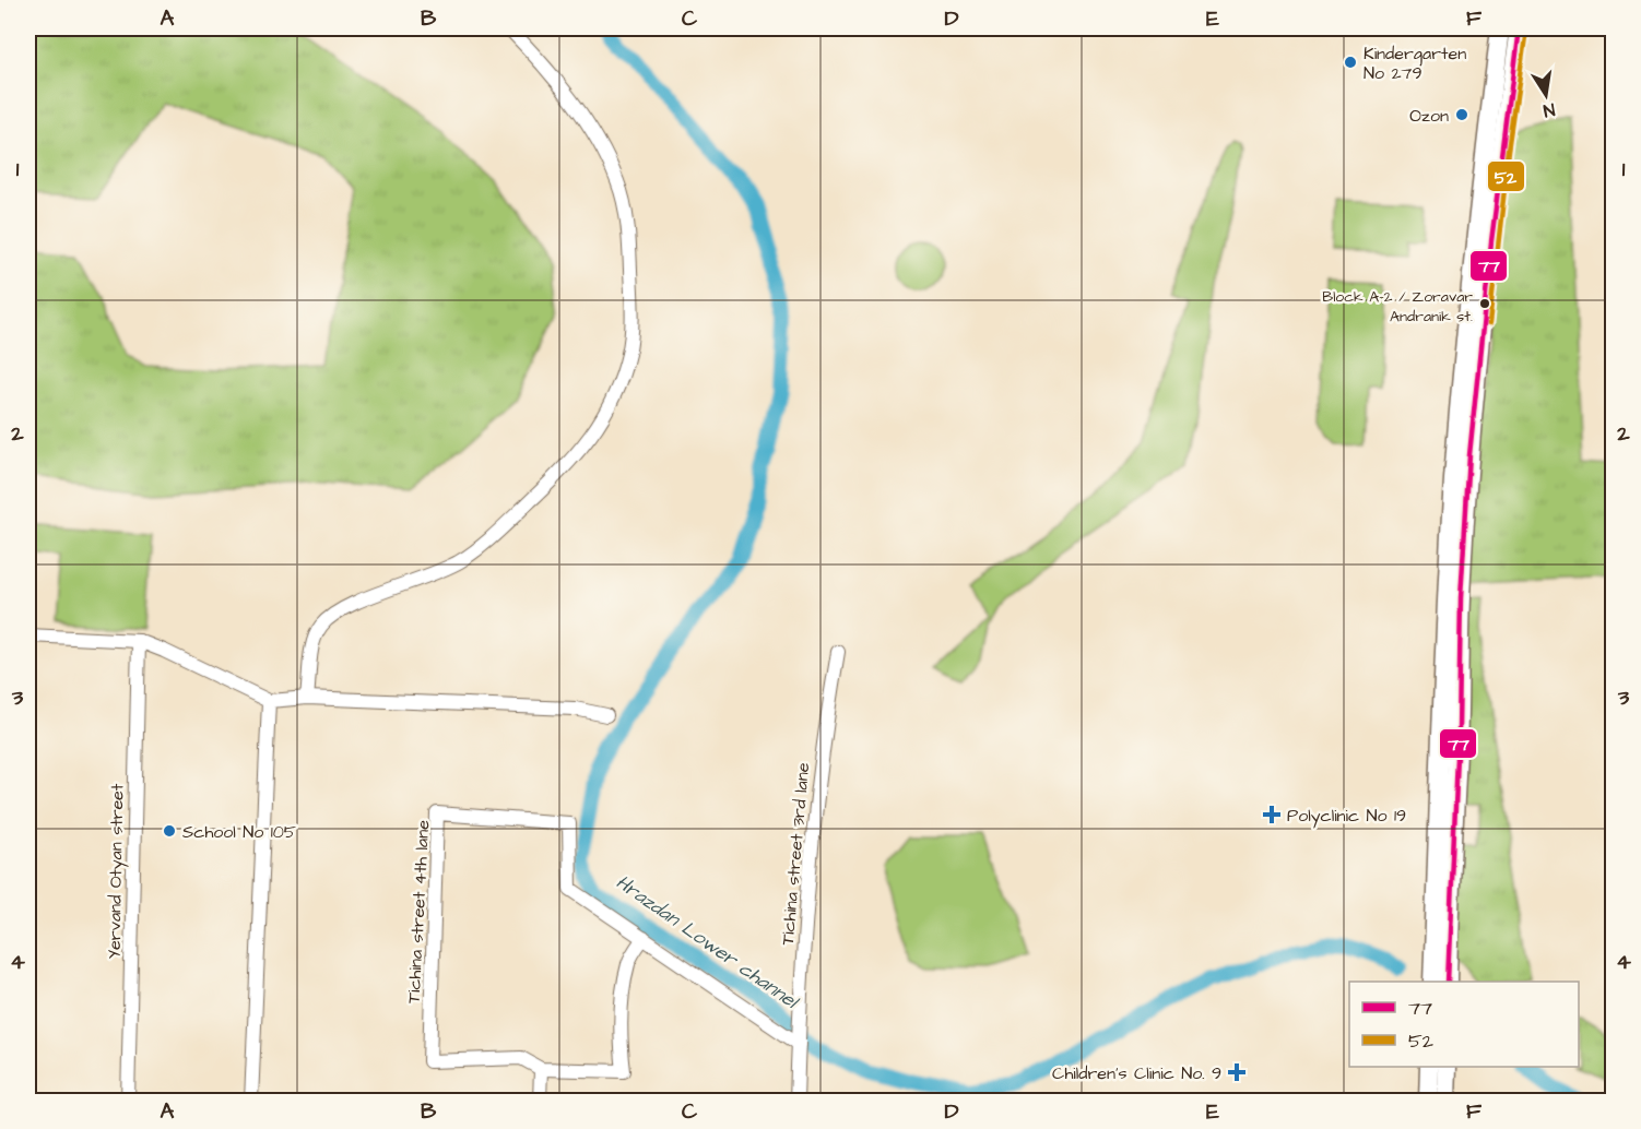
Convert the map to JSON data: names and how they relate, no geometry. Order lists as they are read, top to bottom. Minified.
{"streets":{"street":["Tichina street 3rd lane","Yervand Otyan street","Tichina street 4th lane"]},"water":["Hrazdan Lower channel"],"places":{"other":["Kindergarten No 279","Ozon","Block A-2 / Zoravar Andranik st.","School No 105"],"health":["Polyclinic No 19","Children's Clinic No. 9"]},"lines":["transit line 77","transit line 52"],"legend":["77","52"],"north":"bottom","grid":{"columns":["A","B","C","D","E","F"],"rows":["1","2","3","4"]}}
